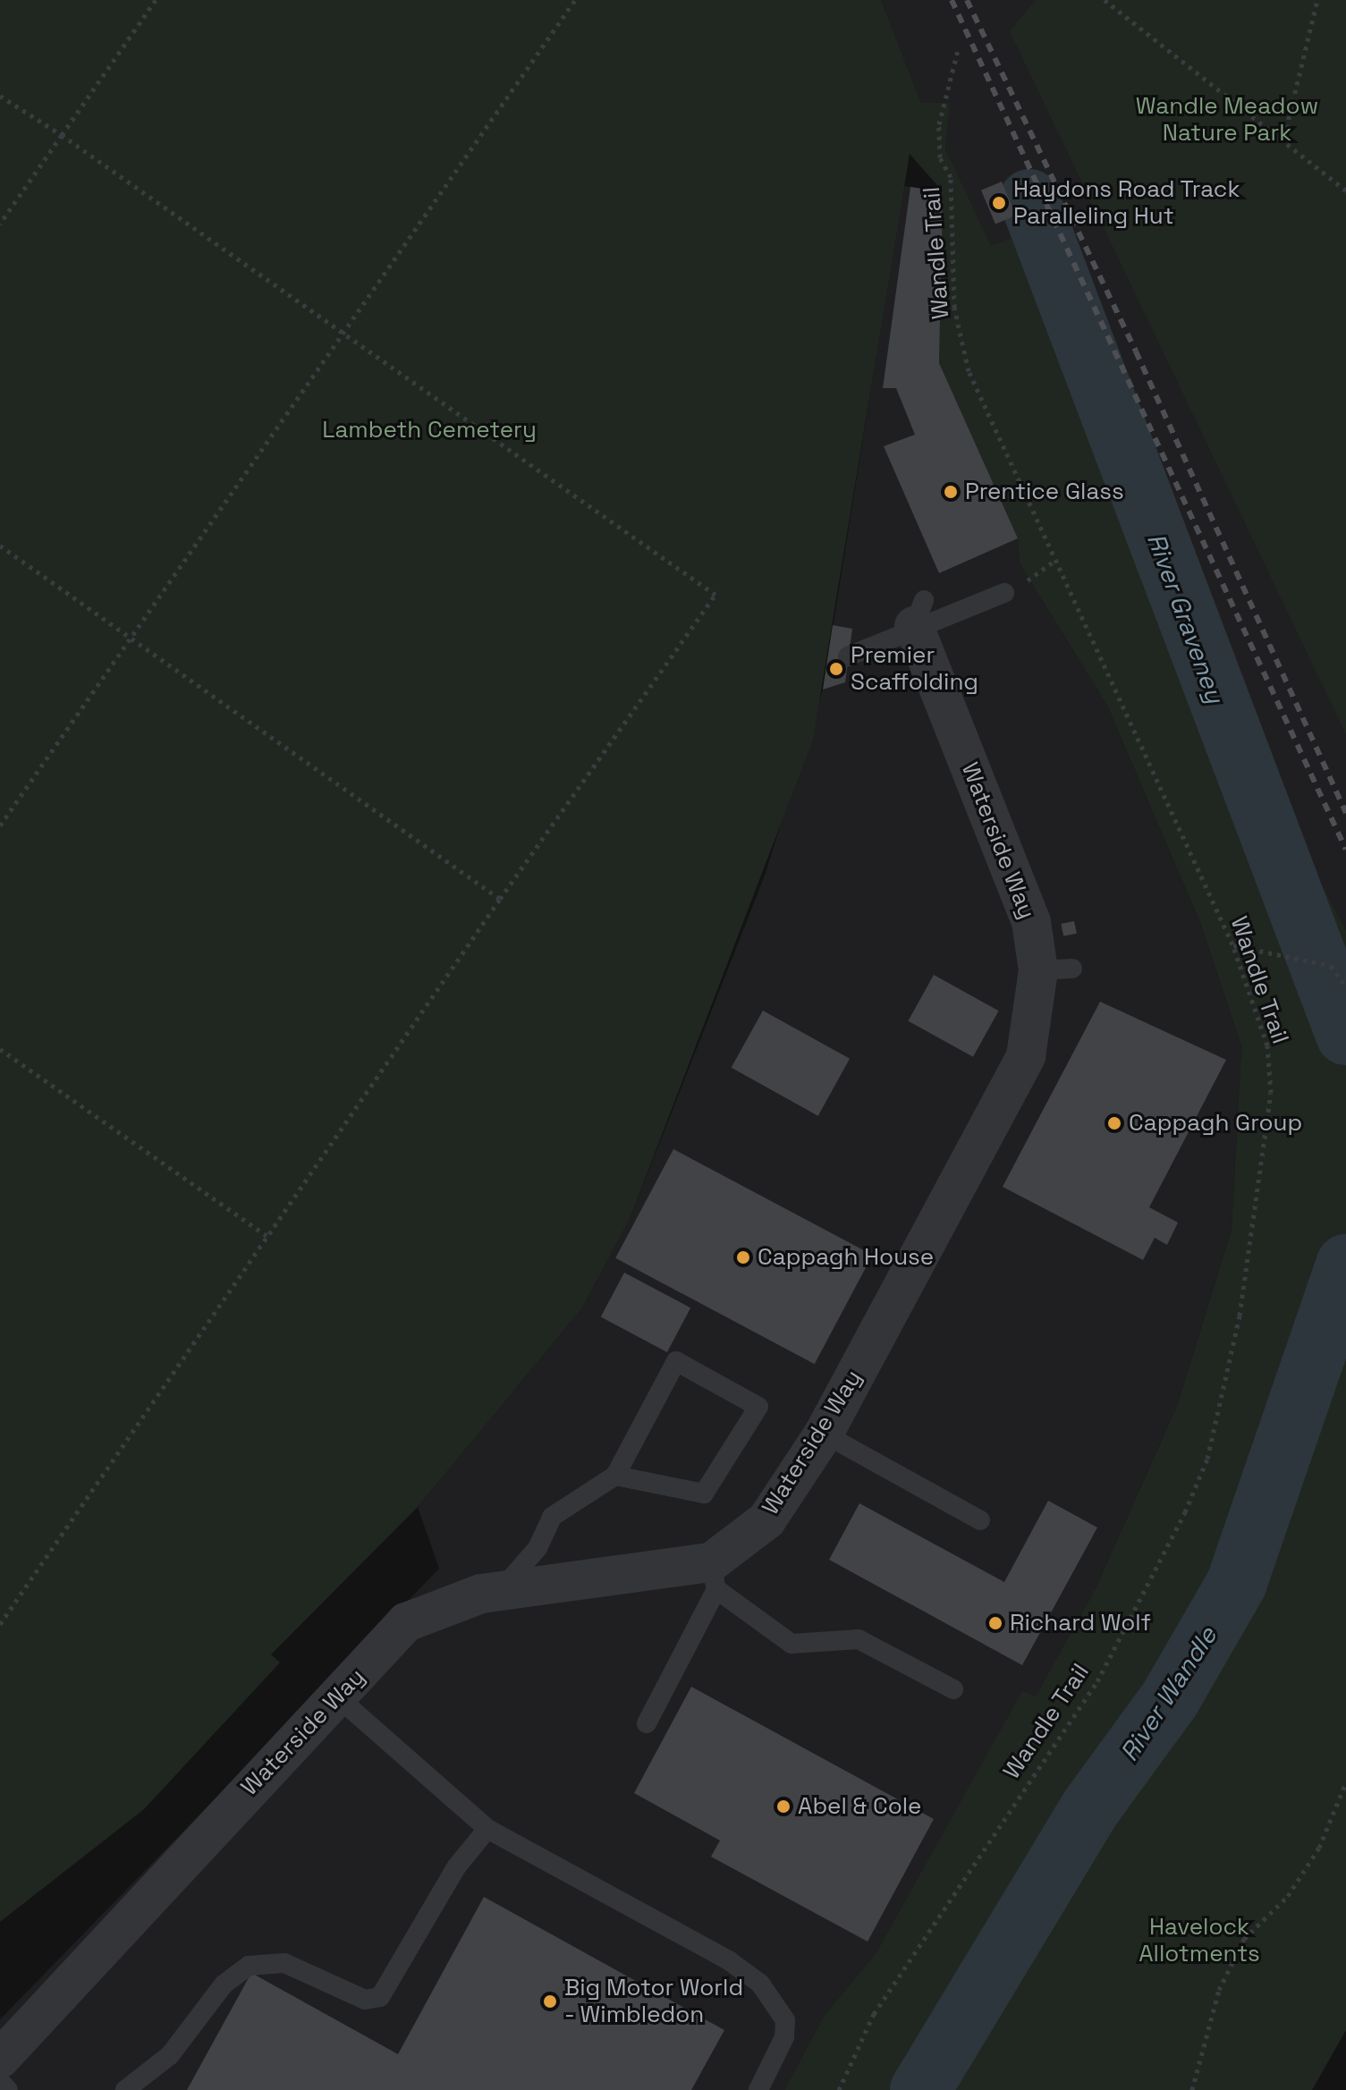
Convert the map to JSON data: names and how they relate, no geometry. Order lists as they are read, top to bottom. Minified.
{"streets":{"street":["Waterside Way"],"path":["Wandle Trail"]},"water":["River Graveney","River Wandle"],"parks":["Wandle Meadow Nature Park","Lambeth Cemetery","Havelock Allotments"],"places":["Haydons Road Track Paralleling Hut","Prentice Glass","Premier Scaffolding","Cappagh Group","Cappagh House","Richard Wolf","Abel & Cole","Big Motor World - Wimbledon"]}
